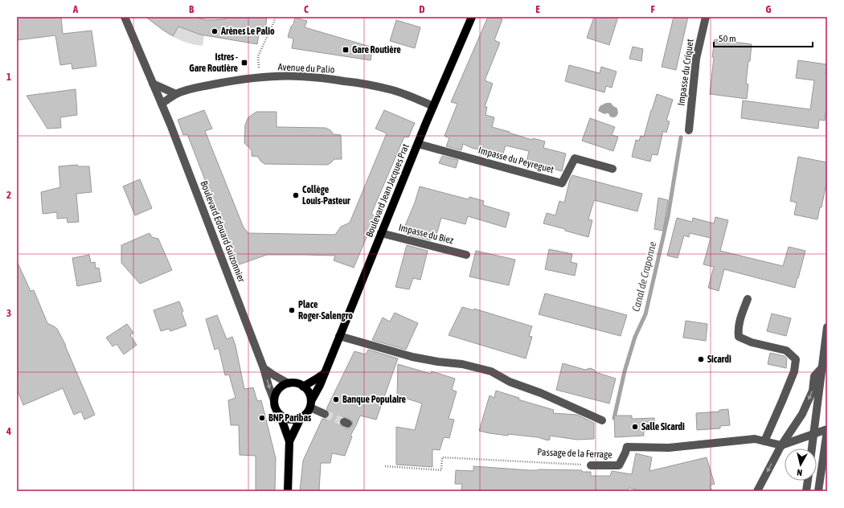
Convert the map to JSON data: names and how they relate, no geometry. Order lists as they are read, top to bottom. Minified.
{"streets":{"main road":["Boulevard Jean Jacques Prat"],"street":["Avenue du Palio","Impasse du Criquet","Impasse du Peyreguet","Boulevard Edouard Guizonnier","Impasse du Biez","Passage de la Ferrage"]},"crossings":[["Avenue du Palio","Boulevard Jean Jacques Prat"],["Avenue du Palio","Boulevard Edouard Guizonnier"],["Impasse du Peyreguet","Boulevard Jean Jacques Prat"],["Boulevard Jean Jacques Prat","Boulevard Edouard Guizonnier"],["Boulevard Jean Jacques Prat","Impasse du Biez"]],"water":["Canal de Craponne"],"places":{"other":["Arènes Le Palio","Collège Louis-Pasteur","Place Roger-Salengro","Sicardi","Banque Populaire","BNP Paribas","Salle Sicardi"],"transit":["Gare Routière","Istres - Gare Routière"]},"scale_bar":"50 m","north":"bottom","grid":{"columns":["A","B","C","D","E","F","G"],"rows":["1","2","3","4"]}}
